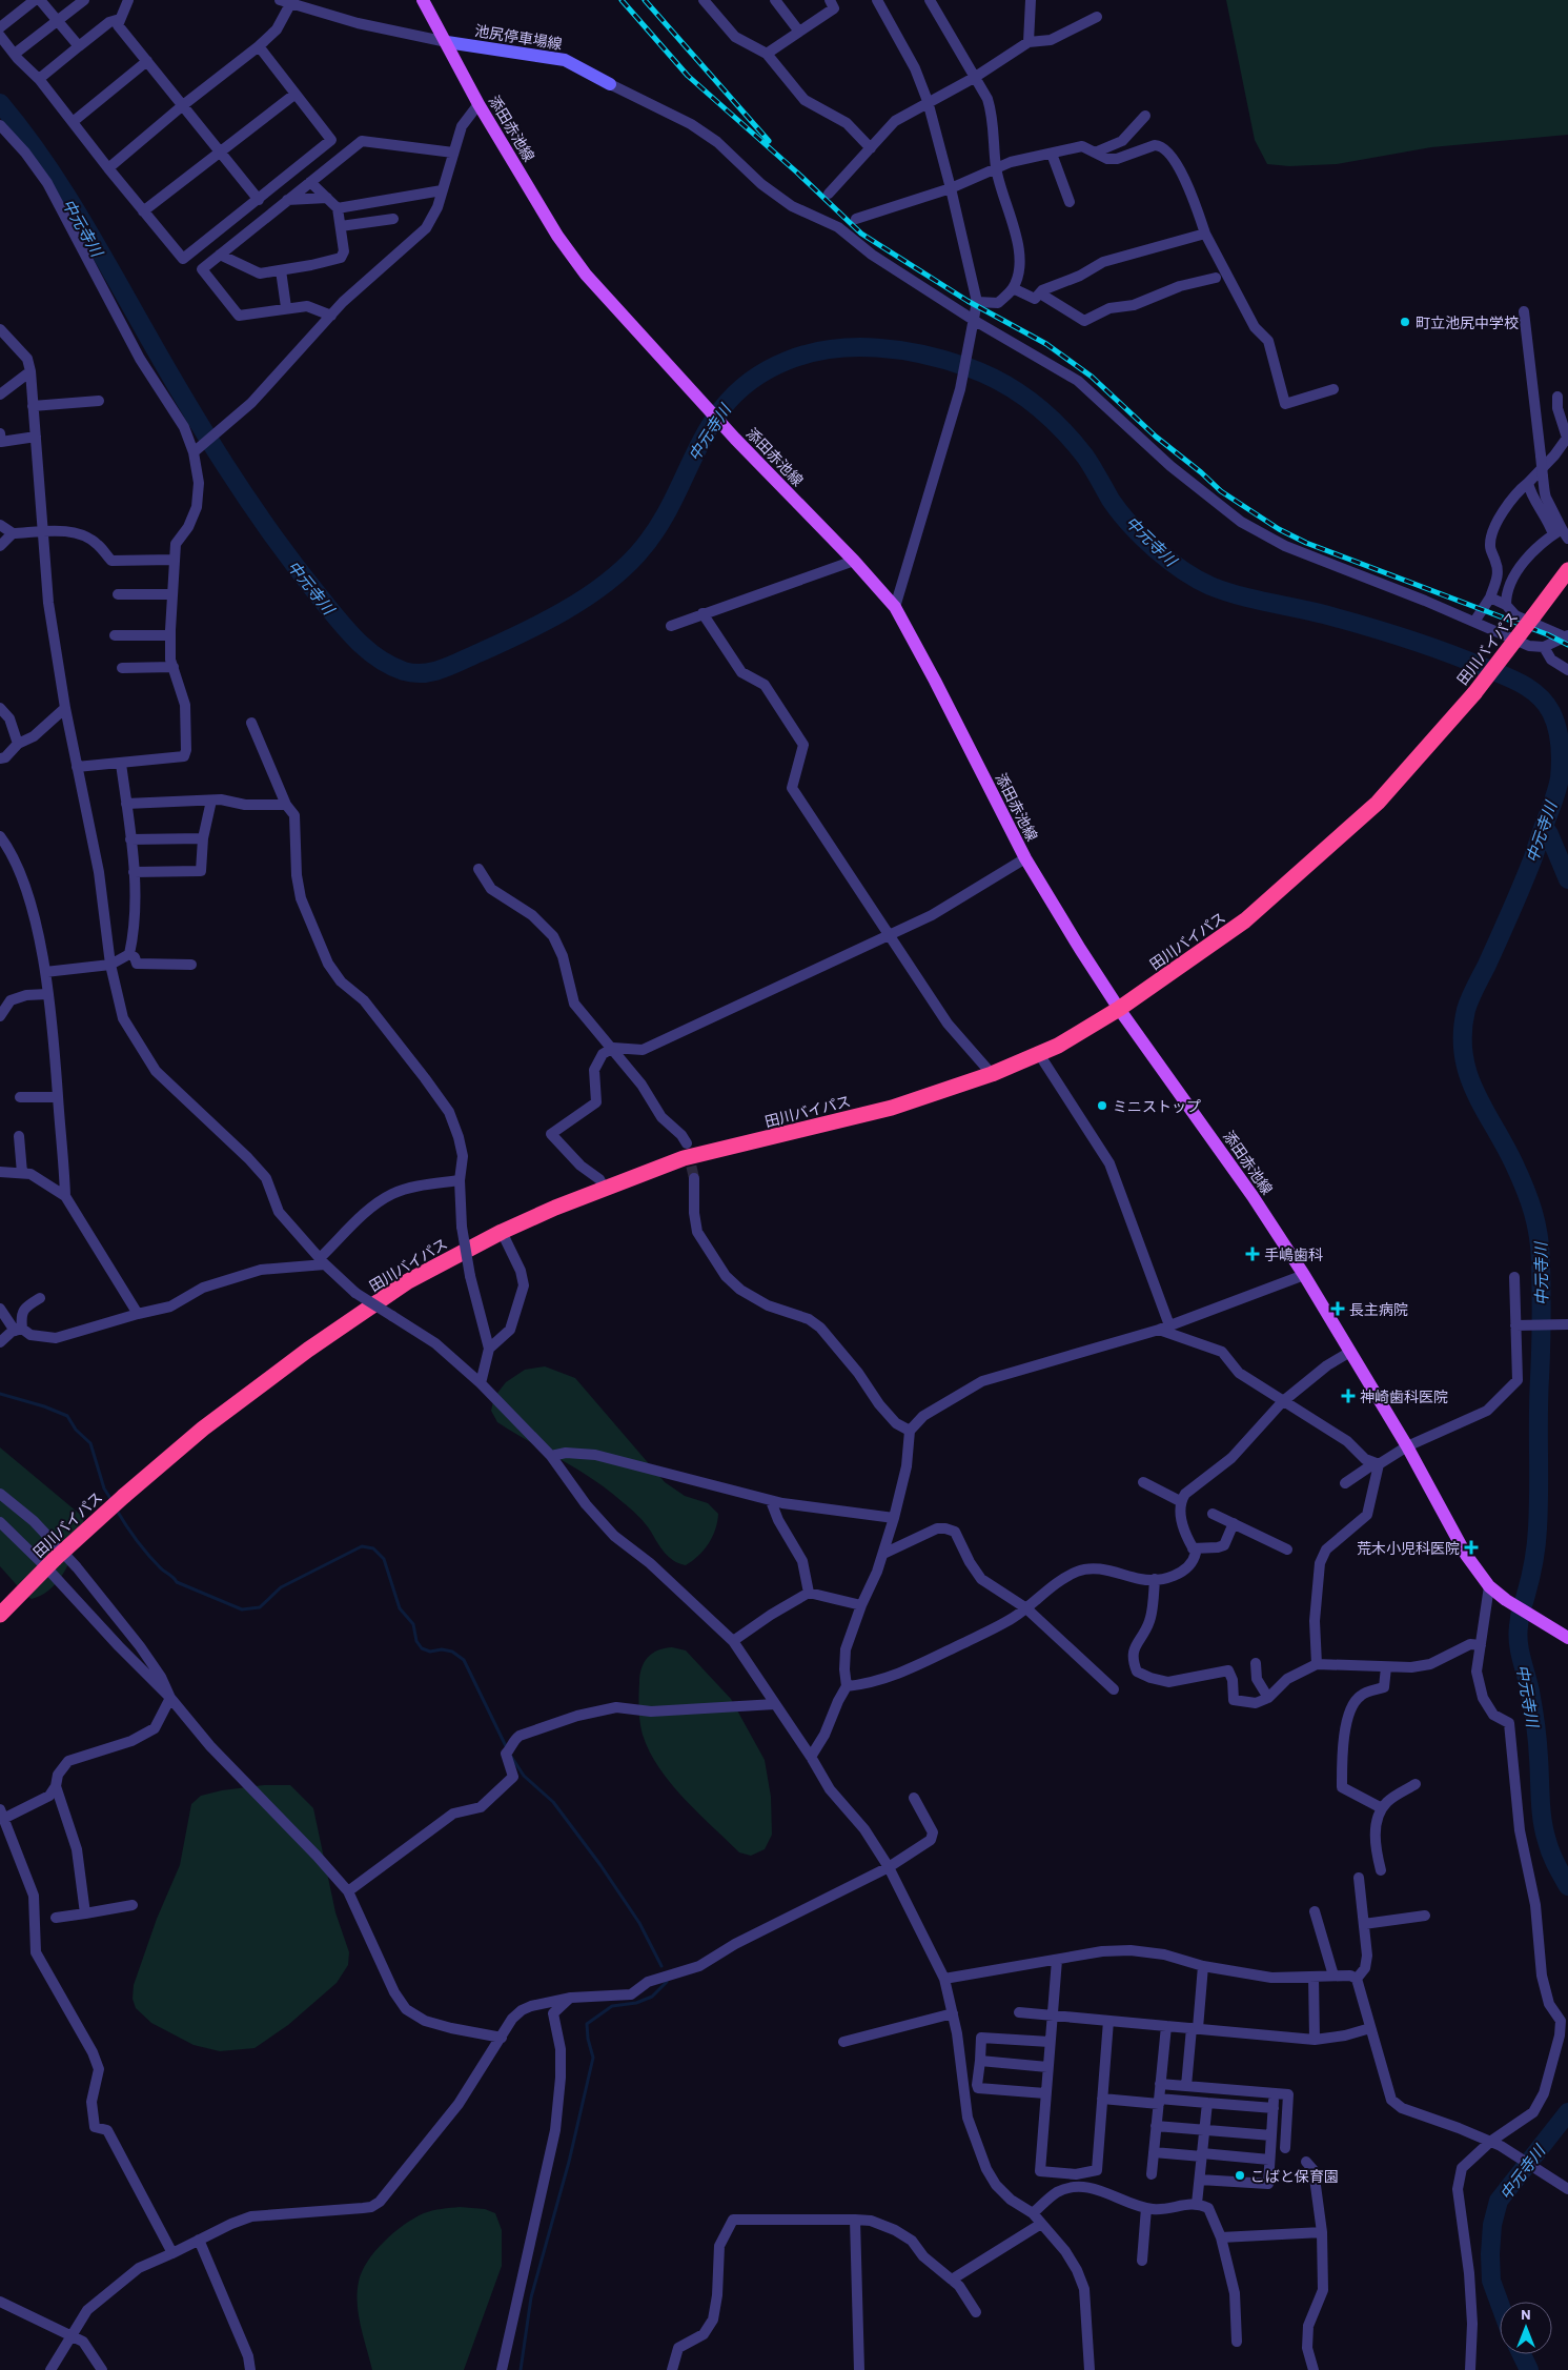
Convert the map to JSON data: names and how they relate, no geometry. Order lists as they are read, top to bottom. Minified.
{"streets":{"highway":["田川バイパス"],"main road":["池尻停車場線","添田赤池線"]},"crossings":[["池尻停車場線","添田赤池線"],["添田赤池線","田川バイパス"]],"water":["中元寺川"],"places":{"other":["町立池尻中学校","ミニストップ","こばと保育園"],"health":["手嶋歯科","長主病院","神崎歯科医院","荒木小児科医院"]},"north":"top"}
